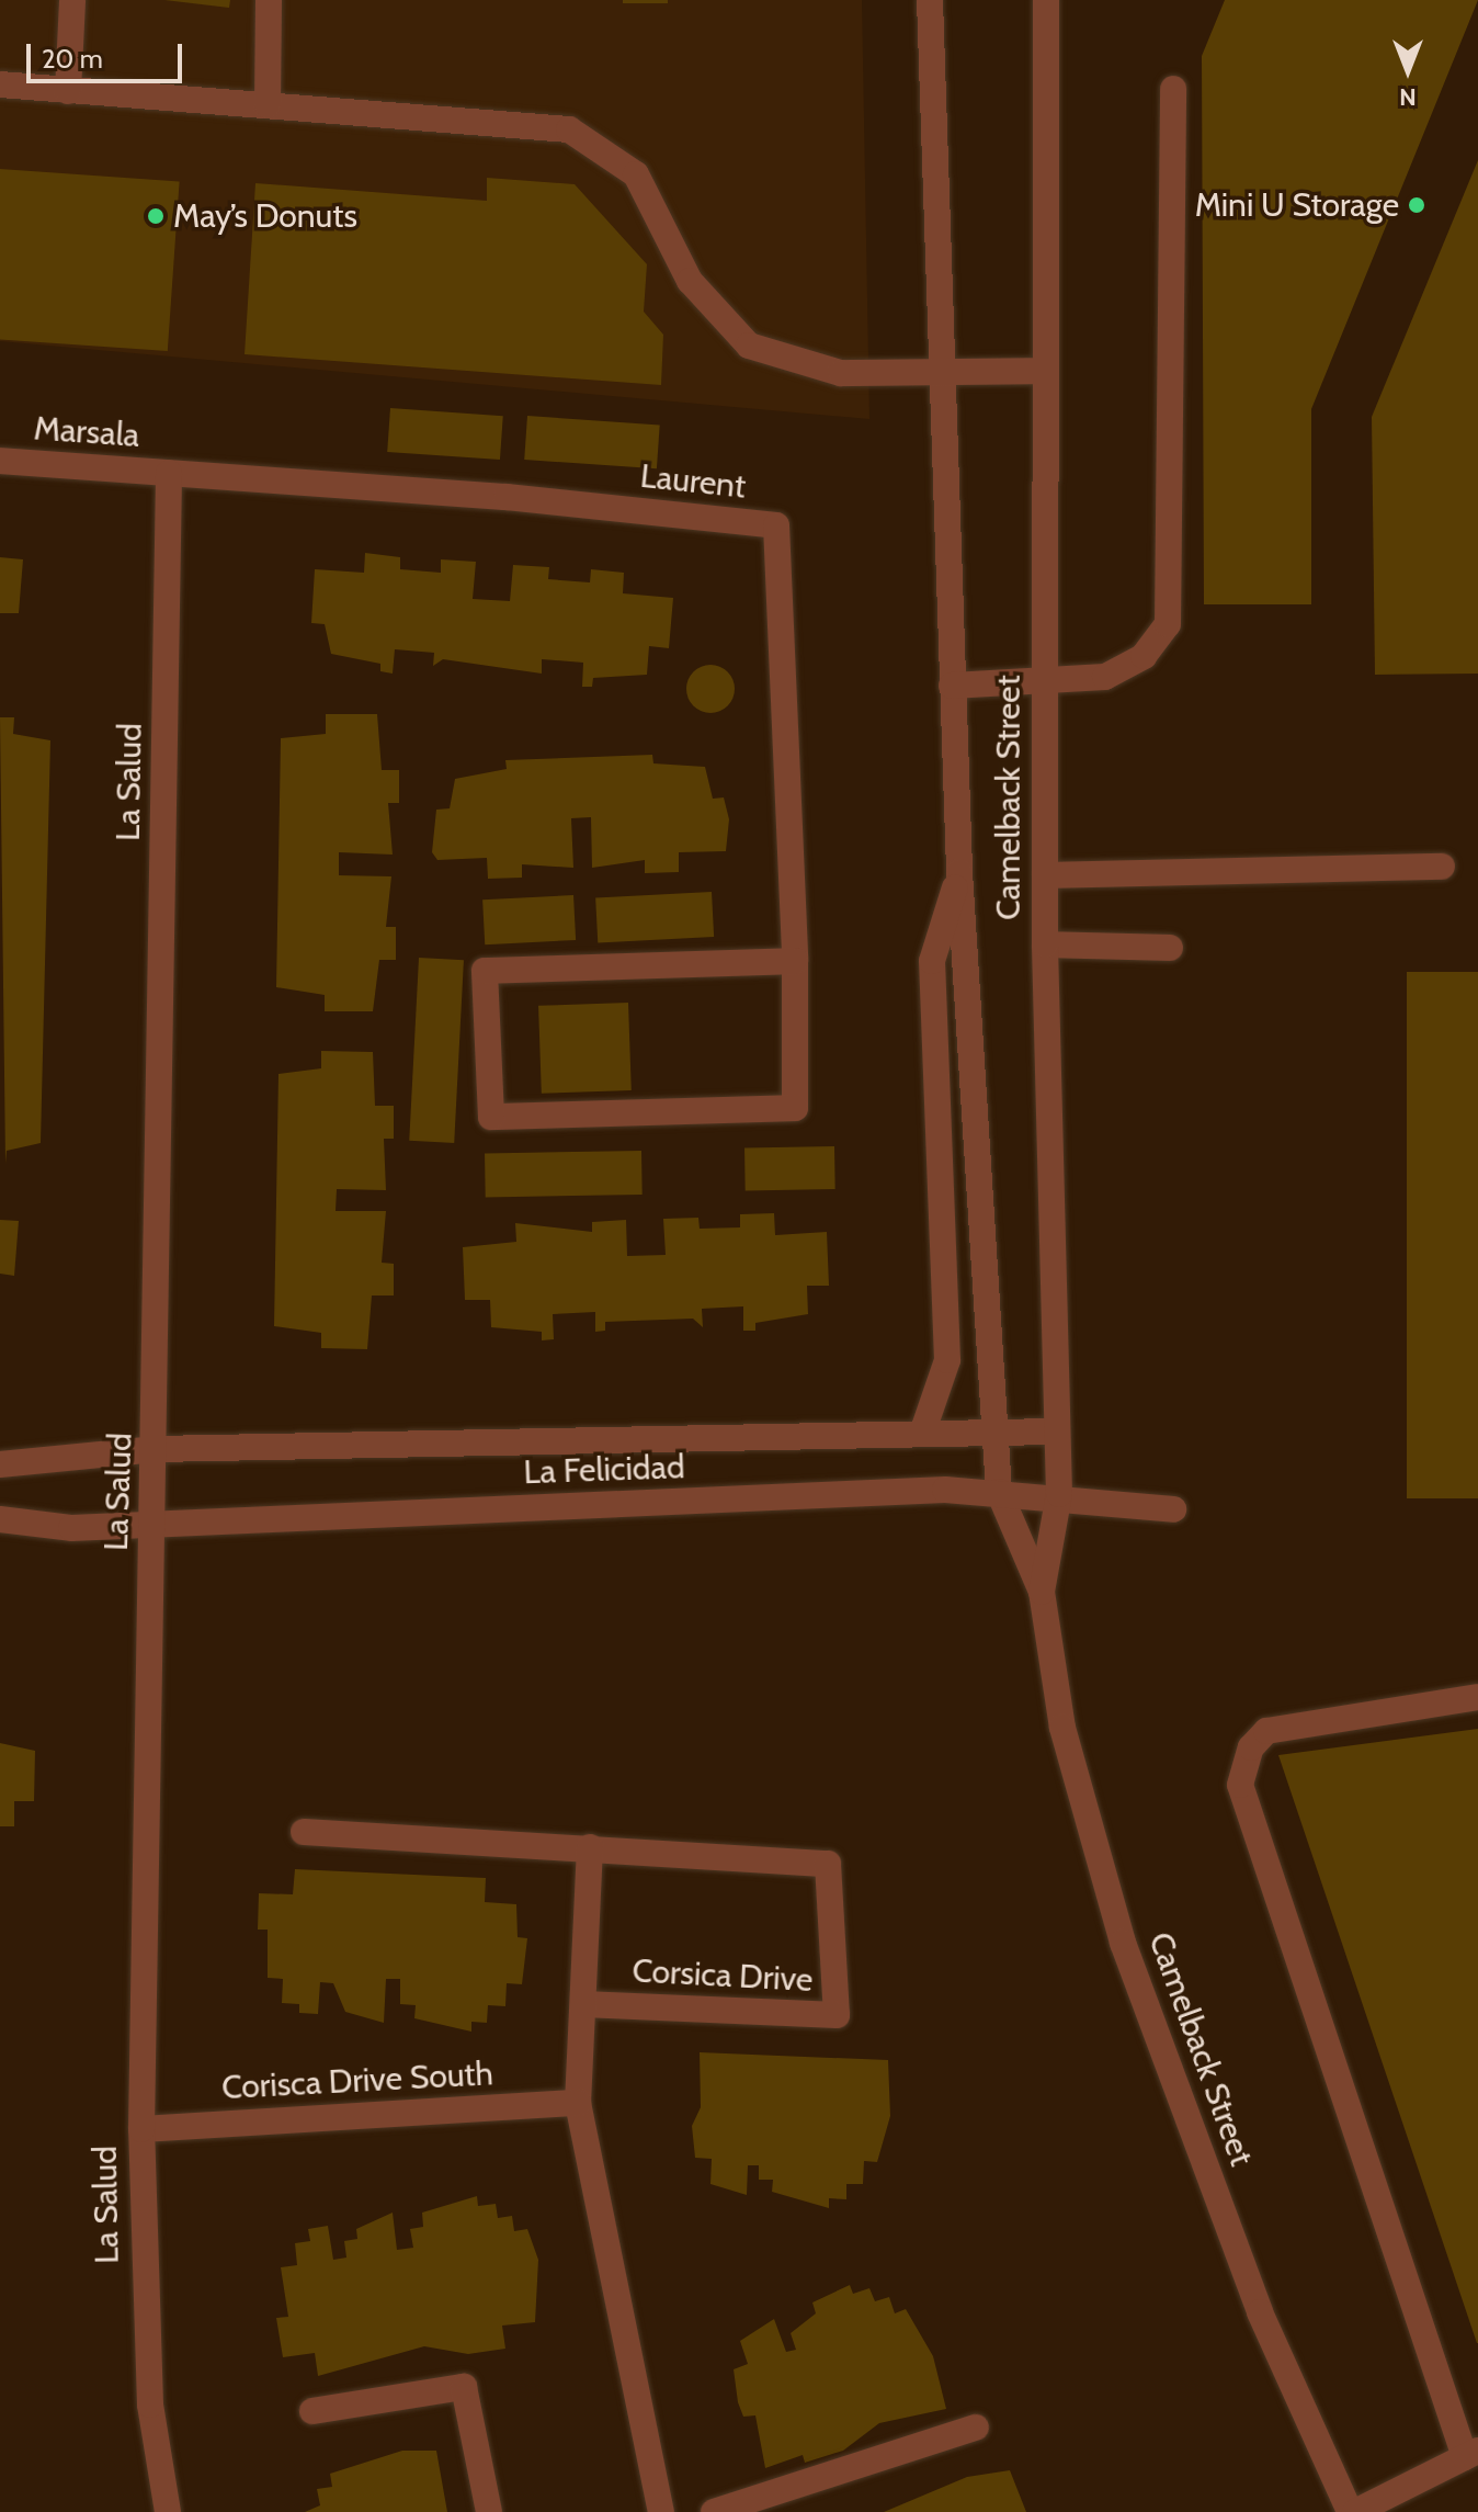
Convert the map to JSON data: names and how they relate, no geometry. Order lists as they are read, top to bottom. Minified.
{"streets":{"street":["Marsala","Laurent","La Salud","Camelback Street","La Felicidad","Corsica Drive","Corisca Drive South"]},"crossings":[["Marsala","Laurent"],["Marsala","La Salud"],["Laurent","La Salud"],["La Salud","La Felicidad"],["La Salud","Corisca Drive South"],["Camelback Street","La Felicidad"],["Corsica Drive","Corisca Drive South"]],"places":["Mini U Storage","May’s Donuts"],"scale_bar":"20 m","north":"bottom"}
